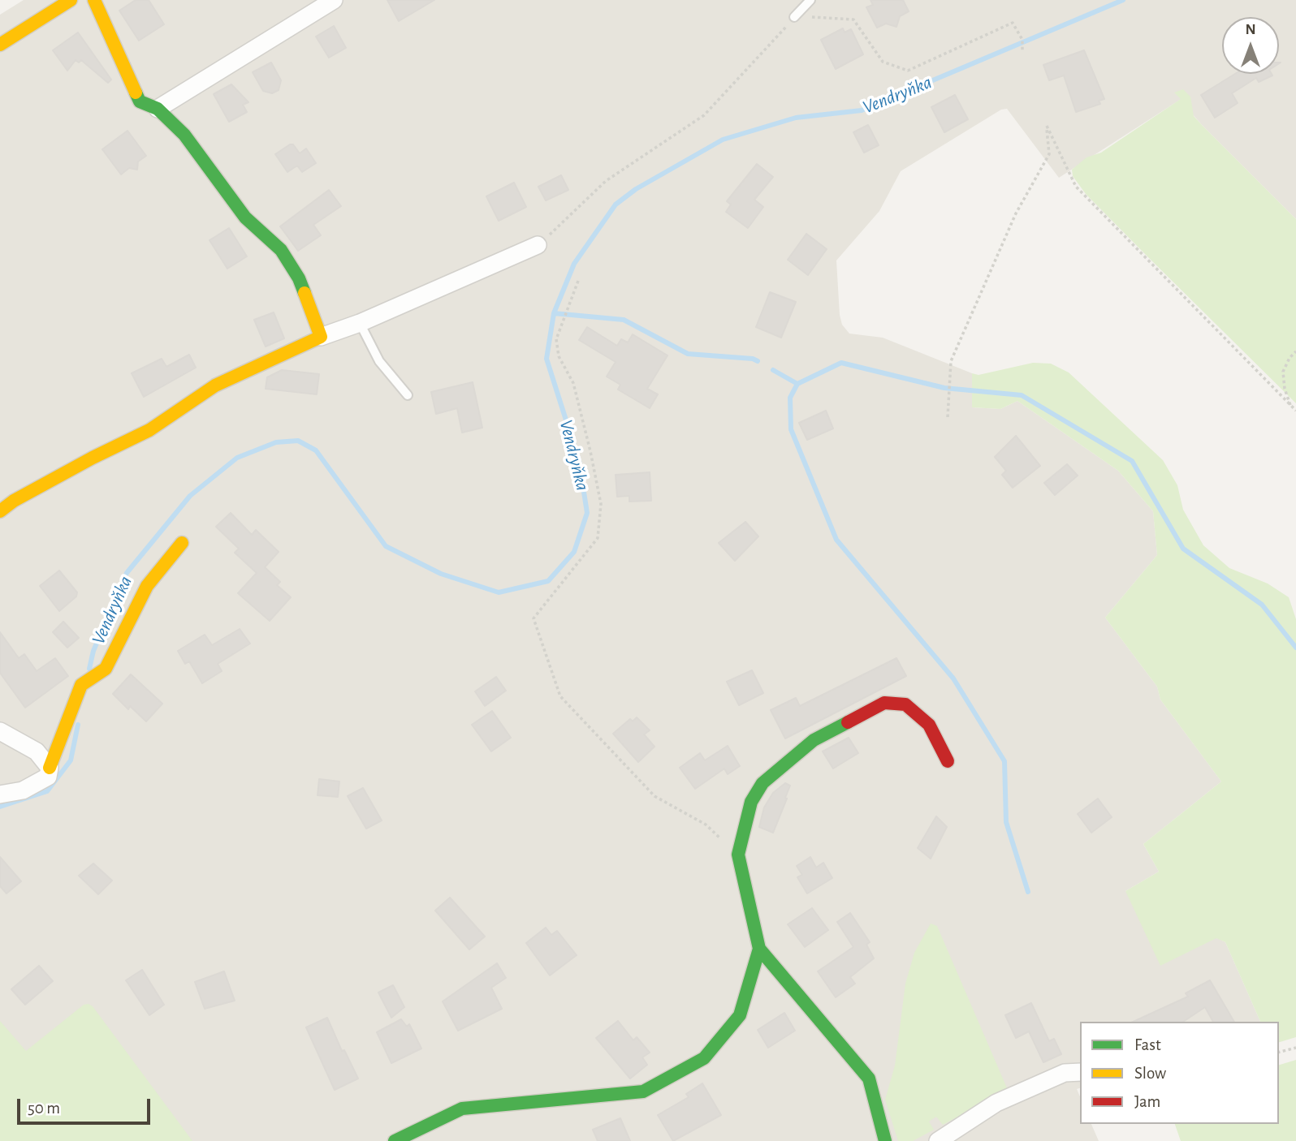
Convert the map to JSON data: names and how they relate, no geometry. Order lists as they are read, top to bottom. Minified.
{"water":["Vendryňka"],"legend":["Fast","Slow","Jam"],"scale_bar":"50 m","north":"top"}
